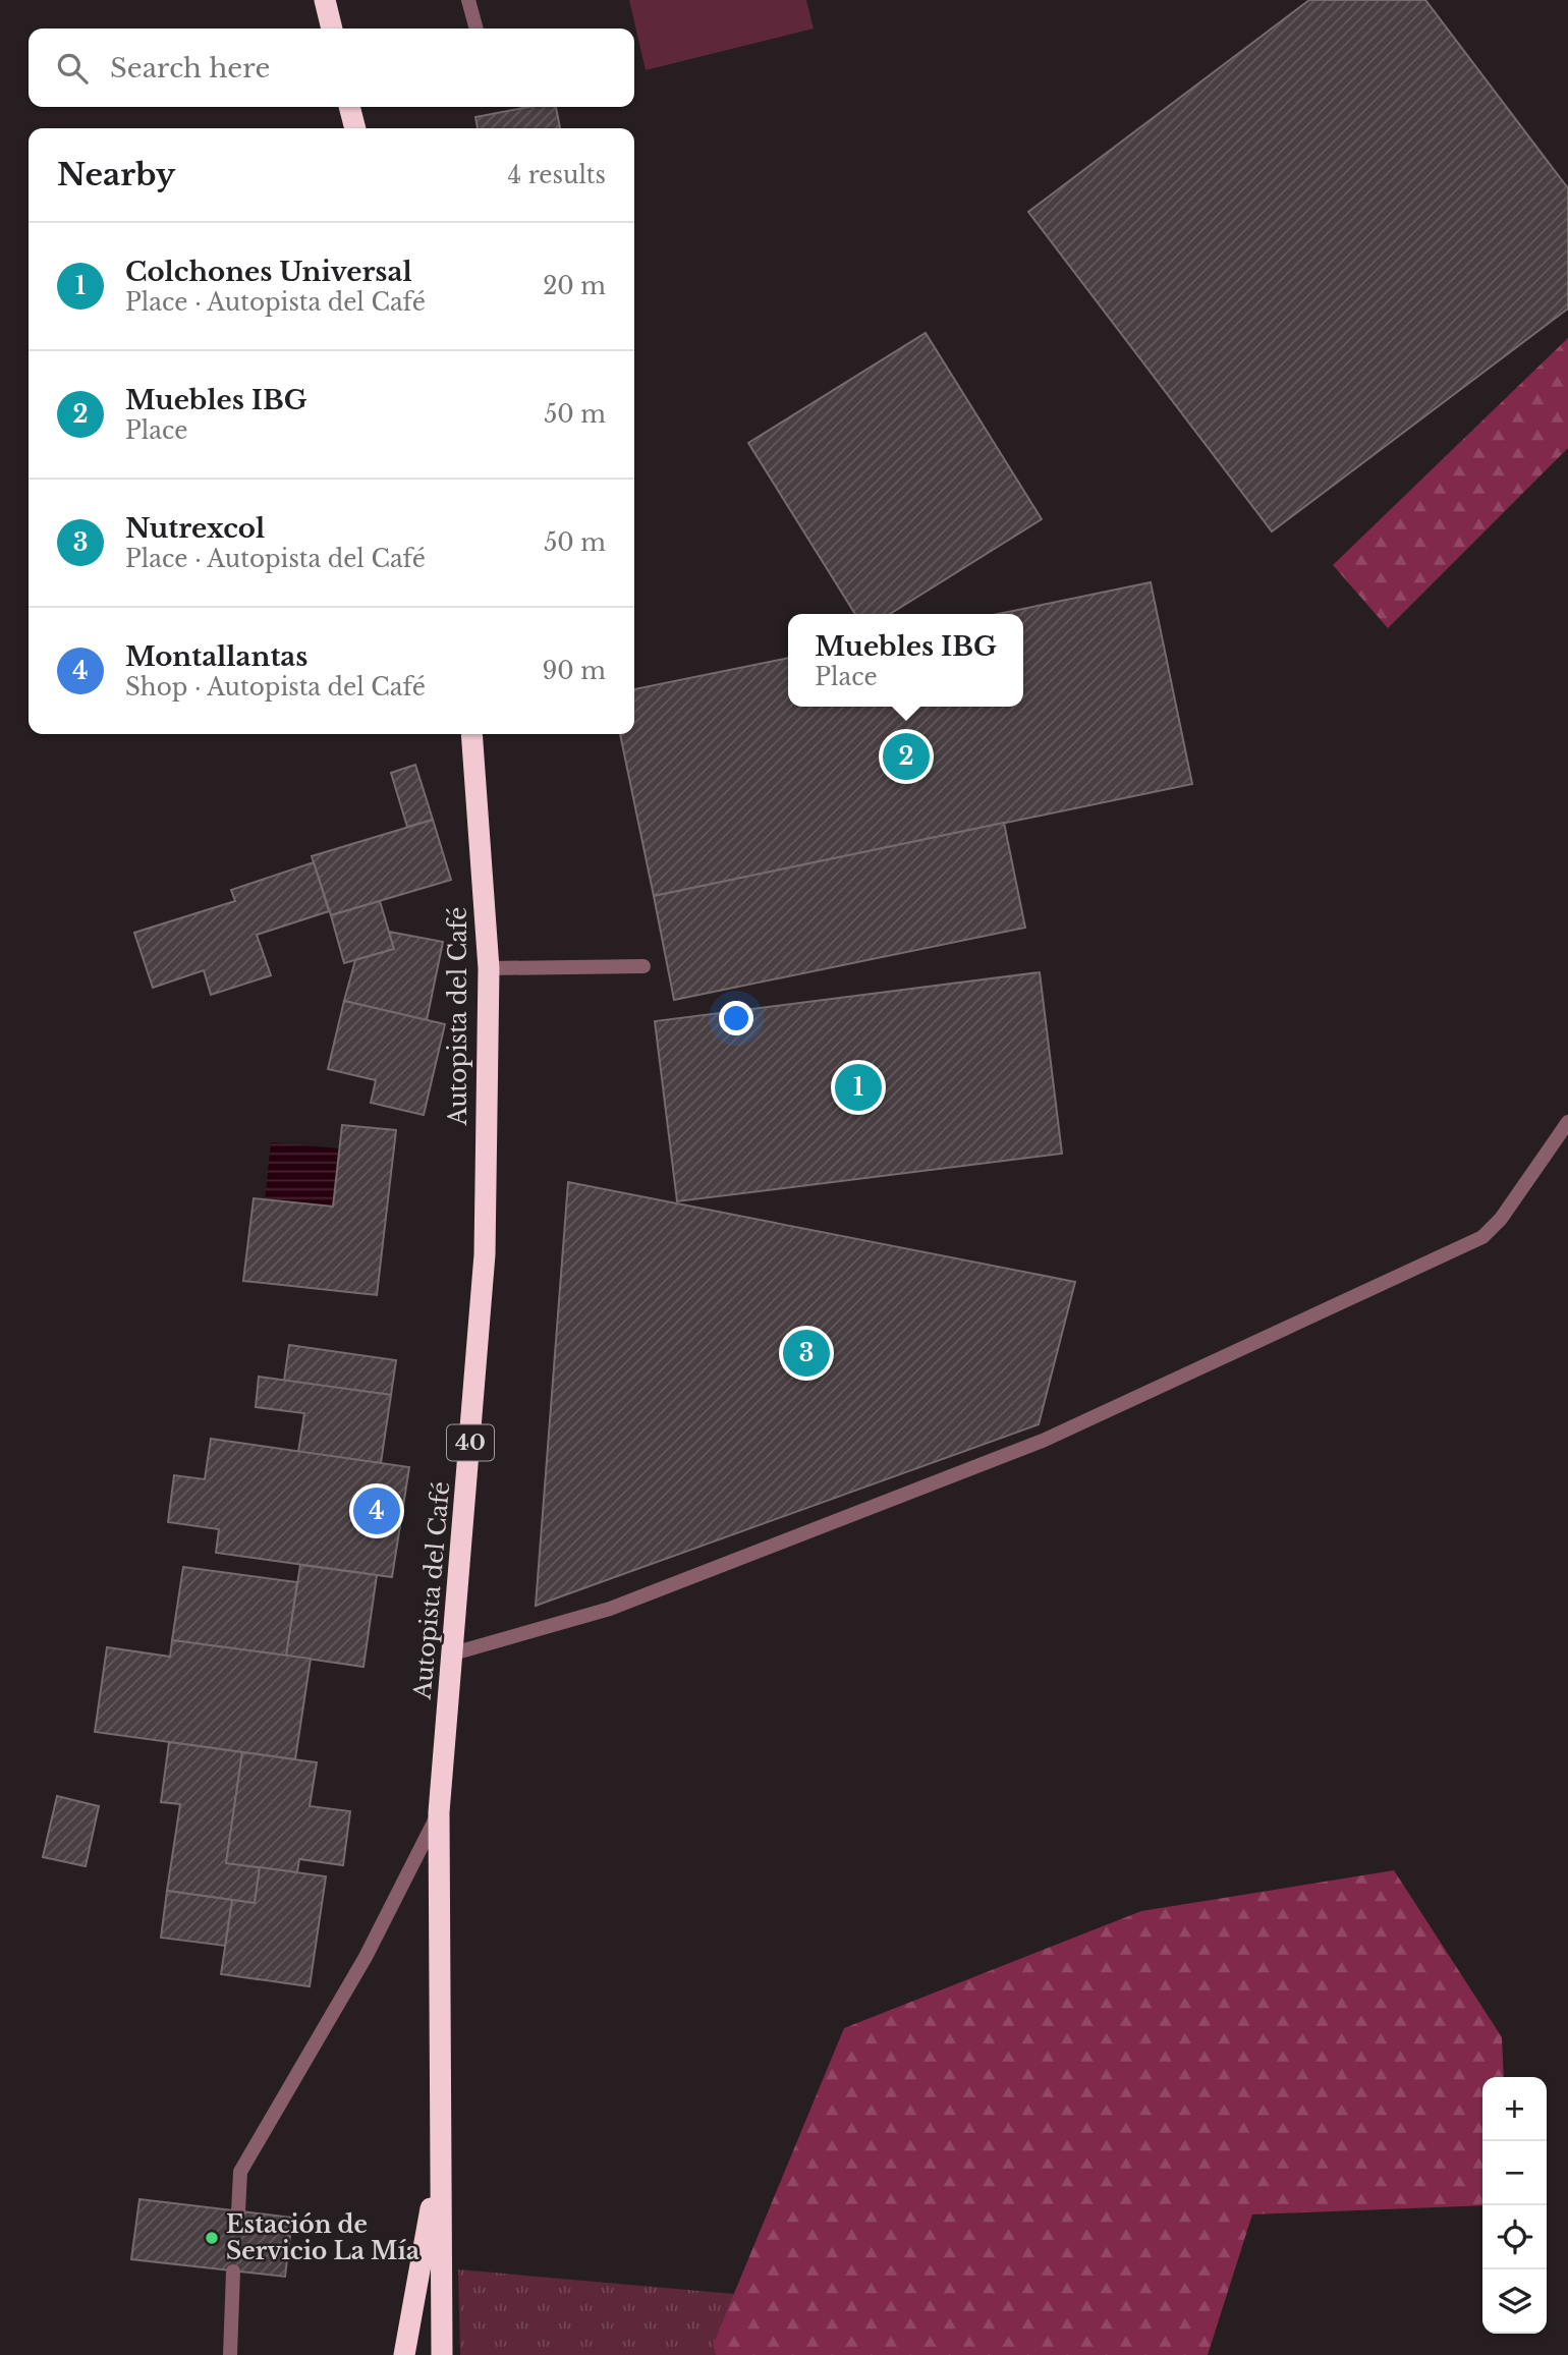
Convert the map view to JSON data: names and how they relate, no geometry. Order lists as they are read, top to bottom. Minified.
{"streets":{"highway":["Autopista del Café","40"]},"places":["Estación de Servicio La Mía"],"page":{"search":"Search here","heading":["Nearby","4 results"],"list":[{"mark":"1","name":"Colchones Universal","note":"Place · Autopista del Café","value":"20 m"},{"mark":"2","name":"Muebles IBG","note":"Place","value":"50 m"},{"mark":"3","name":"Nutrexcol","note":"Place · Autopista del Café","value":"50 m"},{"mark":"4","name":"Montallantas","note":"Shop · Autopista del Café","value":"90 m"}],"popup":["Muebles IBG","Place"],"pins":["2","1","3","4"],"map_buttons":["+","−"]}}
